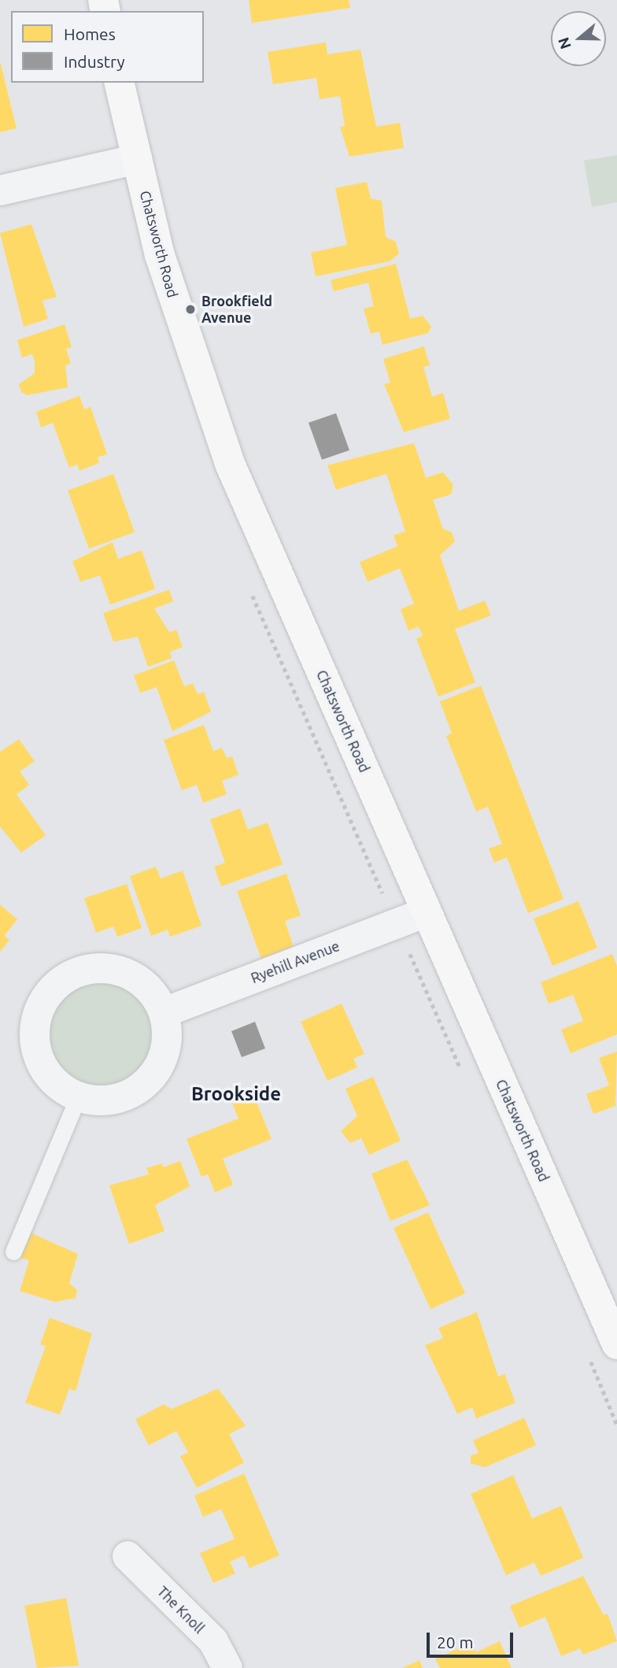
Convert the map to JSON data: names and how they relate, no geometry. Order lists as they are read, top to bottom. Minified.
{"streets":{"highway":["Chatsworth Road"],"street":["Ryehill Avenue","The Knoll"]},"crossings":[["Chatsworth Road","Ryehill Avenue"]],"districts":["Brookside"],"places":["Brookfield Avenue"],"legend":["Homes","Industry"],"scale_bar":"20 m","north":"left"}
